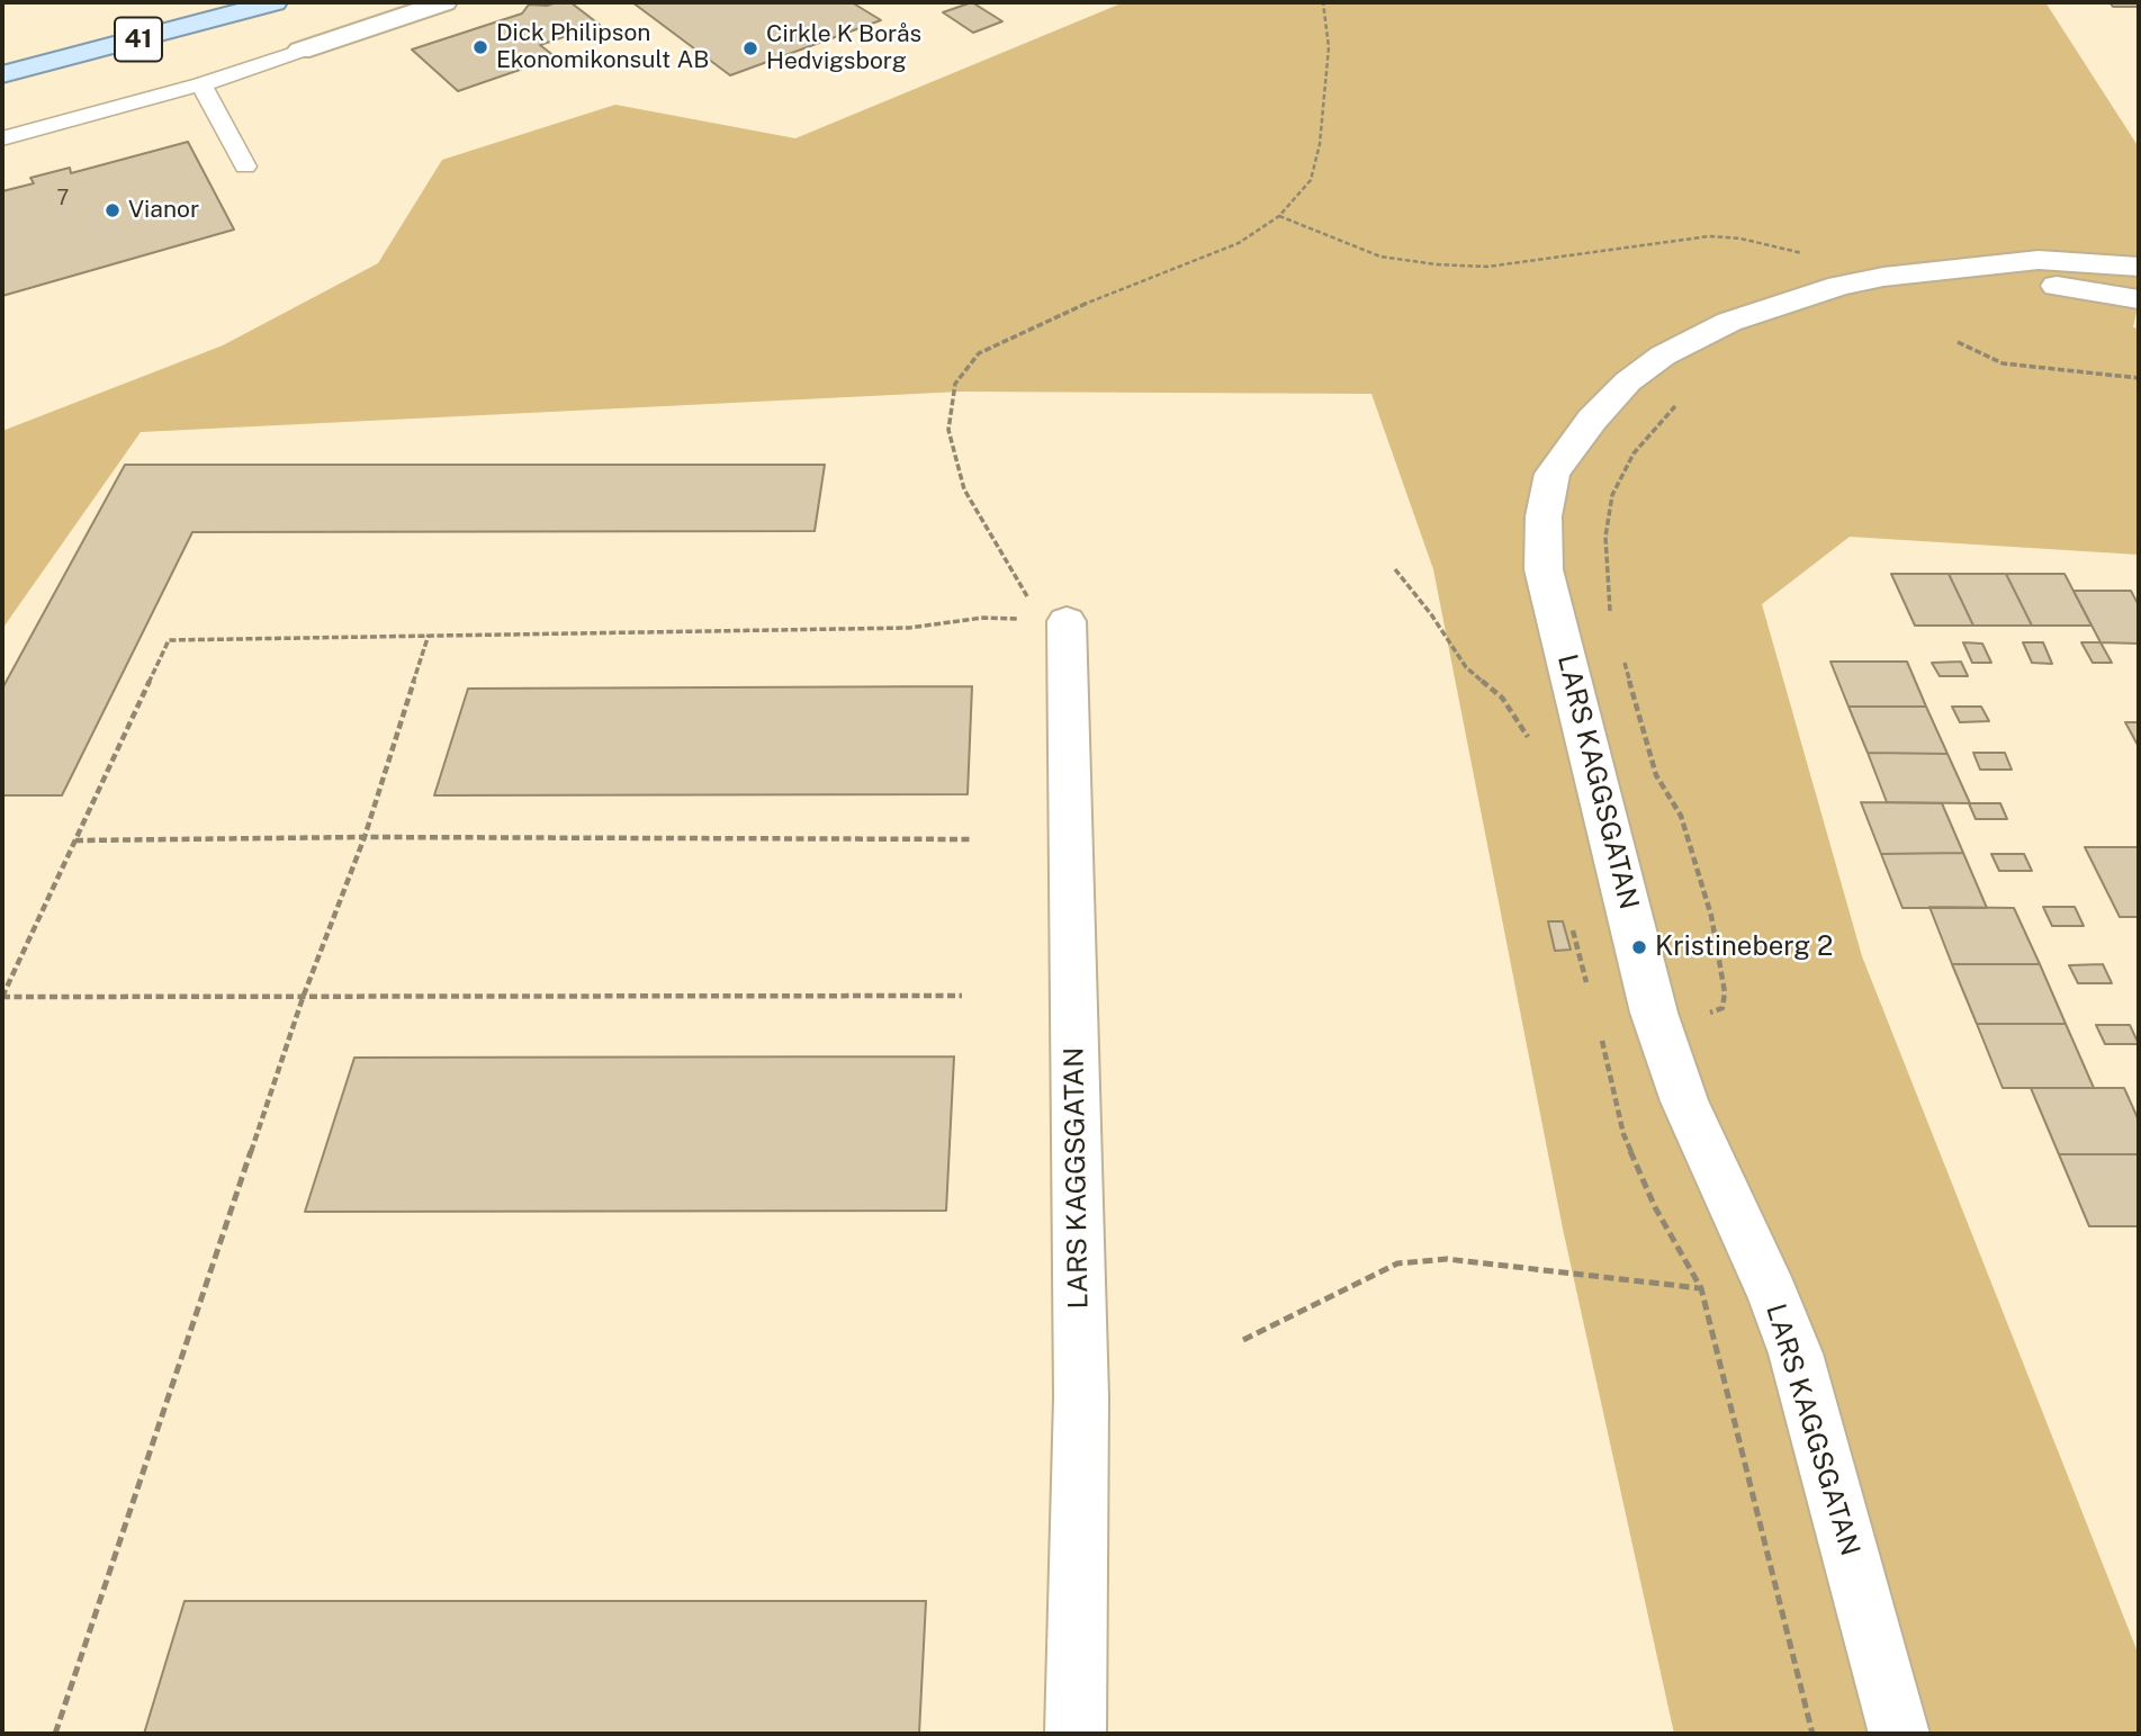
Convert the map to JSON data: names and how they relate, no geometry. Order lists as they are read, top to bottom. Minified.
{"streets":{"main road":["41"],"street":["LARS KAGGSGATAN"]},"places":["Dick Philipson Ekonomikonsult AB","Cirkle K Borås Hedvigsborg","Vianor","Kristineberg 2"],"house_numbers":["7"]}
